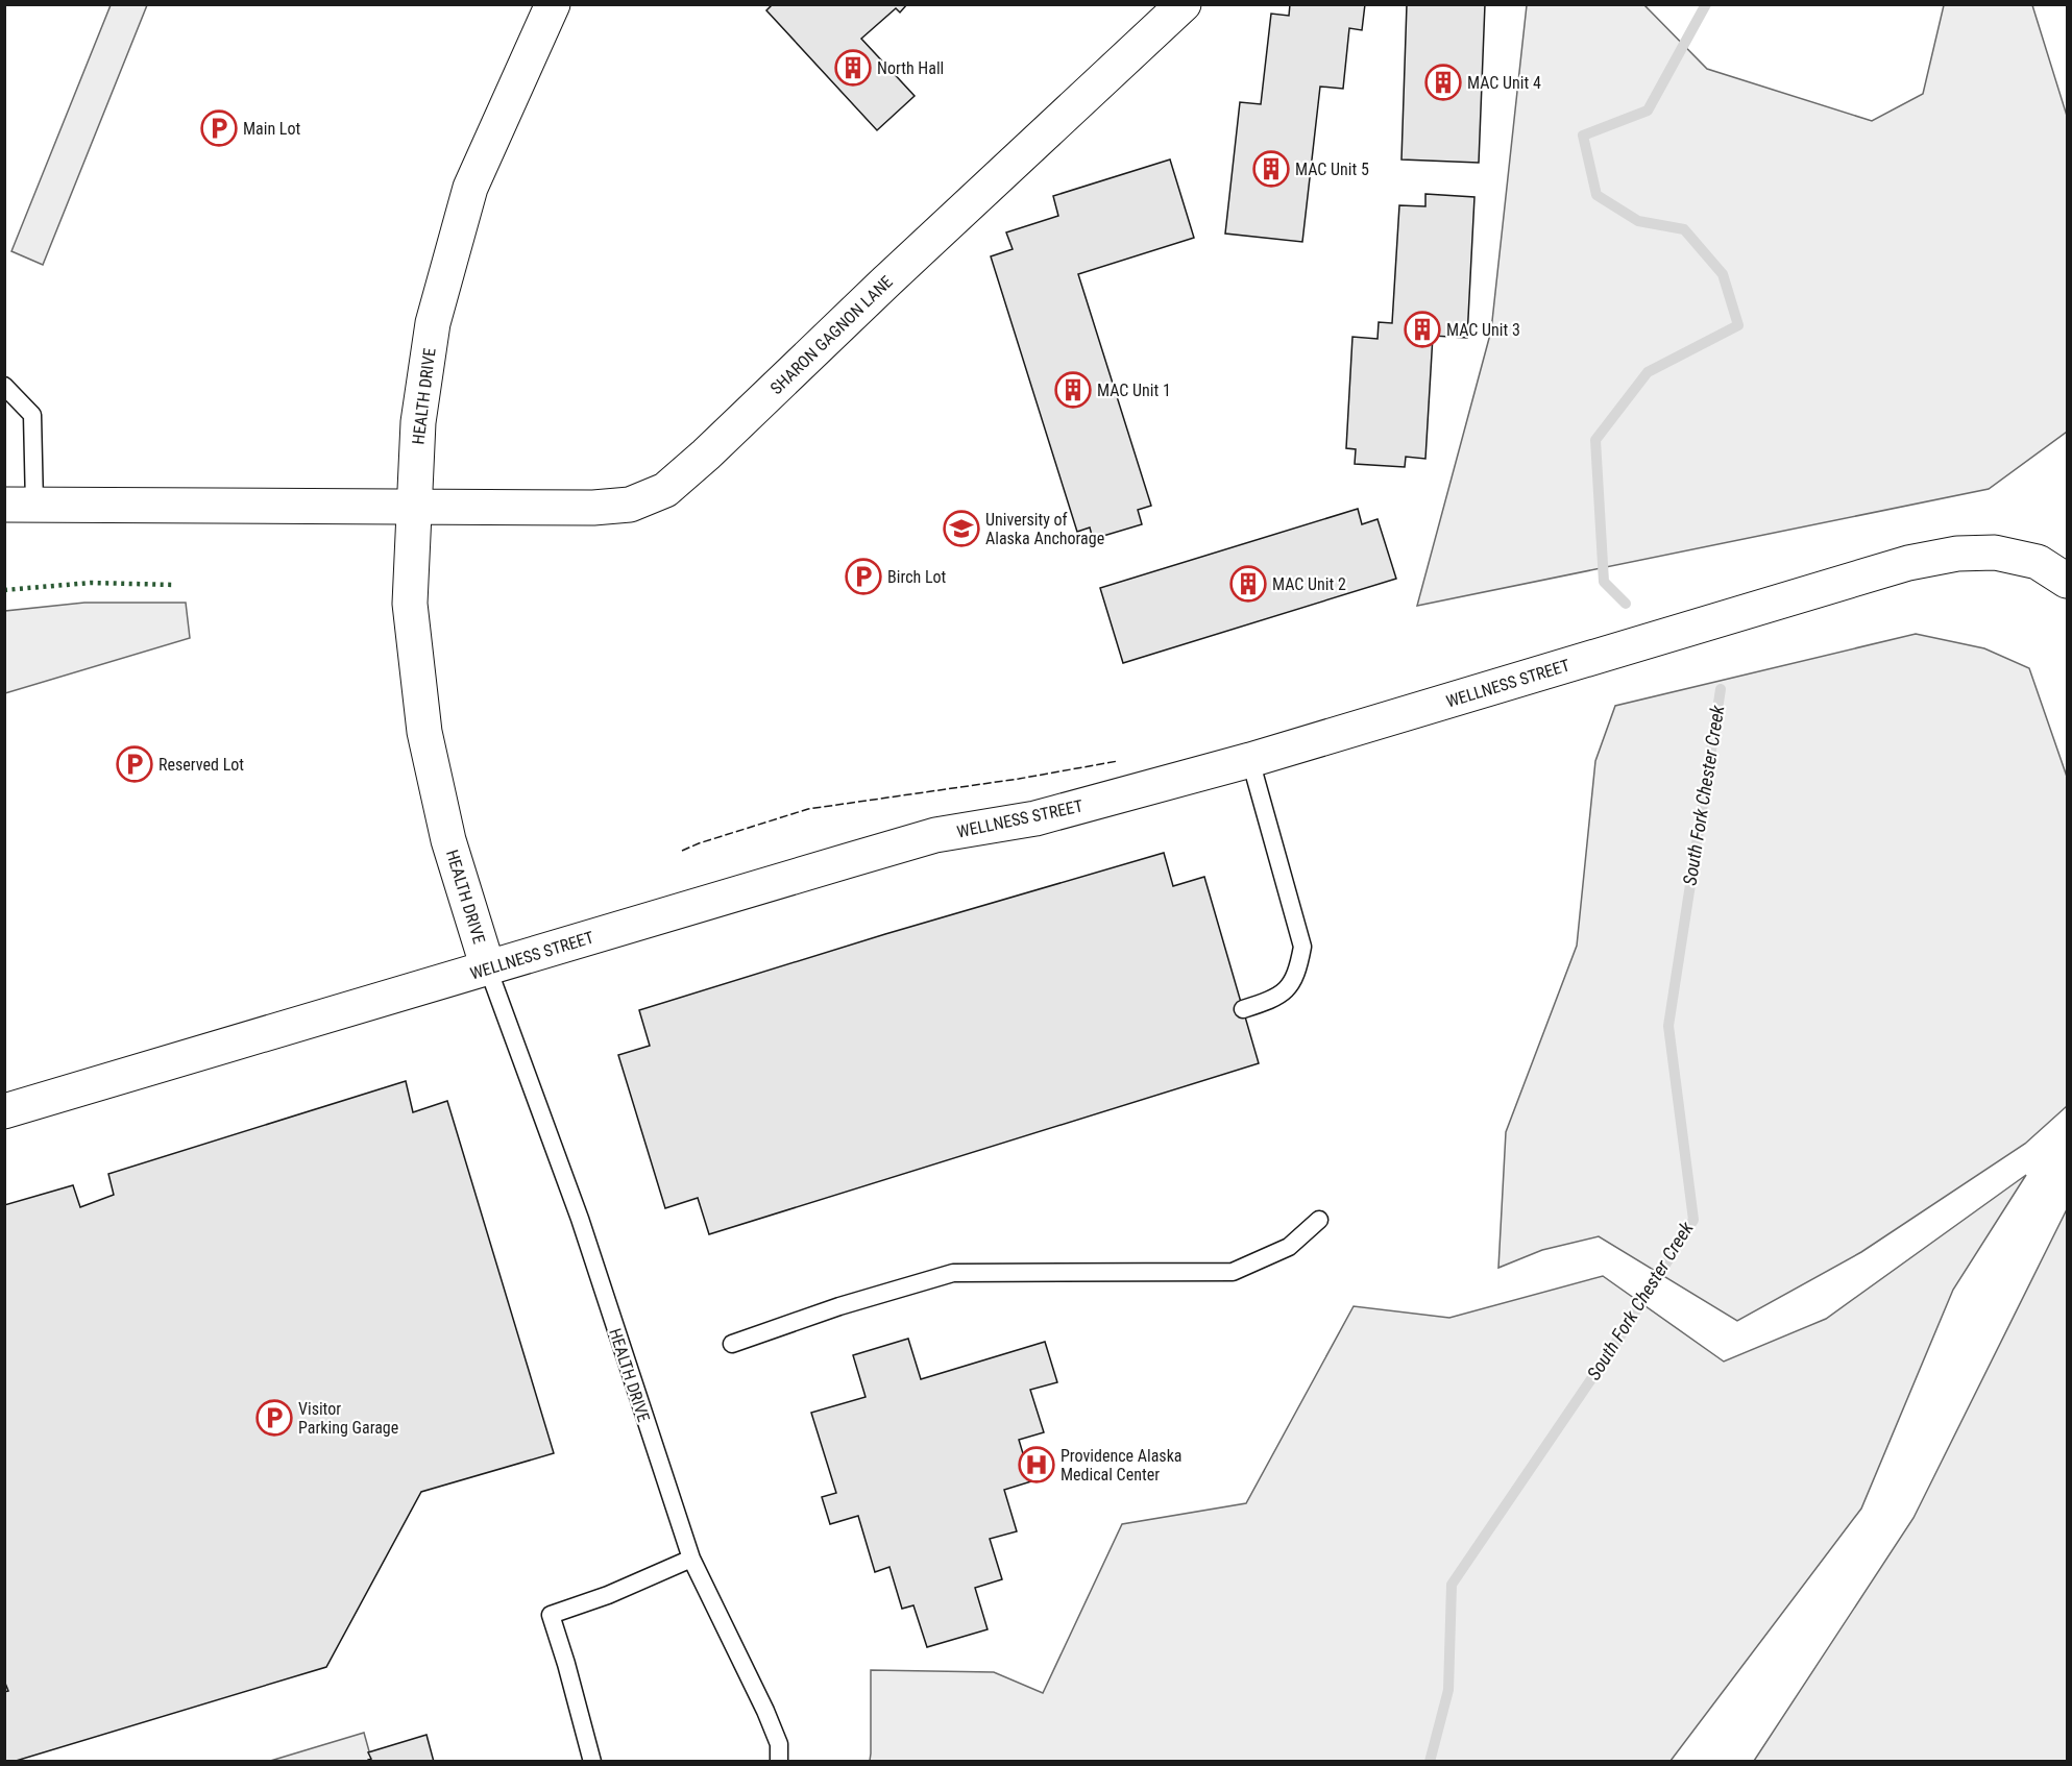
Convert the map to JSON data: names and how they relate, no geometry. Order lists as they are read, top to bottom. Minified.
{"streets":{"street":["SHARON GAGNON LANE","HEALTH DRIVE","WELLNESS STREET"]},"crossings":[["SHARON GAGNON LANE","HEALTH DRIVE"],["HEALTH DRIVE","WELLNESS STREET"]],"water":["South Fork Chester Creek"],"places":{"building":["North Hall","MAC Unit 4","MAC Unit 5","MAC Unit 3","MAC Unit 1","MAC Unit 2"],"parking":["Main Lot","Birch Lot","Reserved Lot","Visitor Parking Garage"],"school or university":["University of Alaska Anchorage"],"hospital":["Providence Alaska Medical Center"]}}
